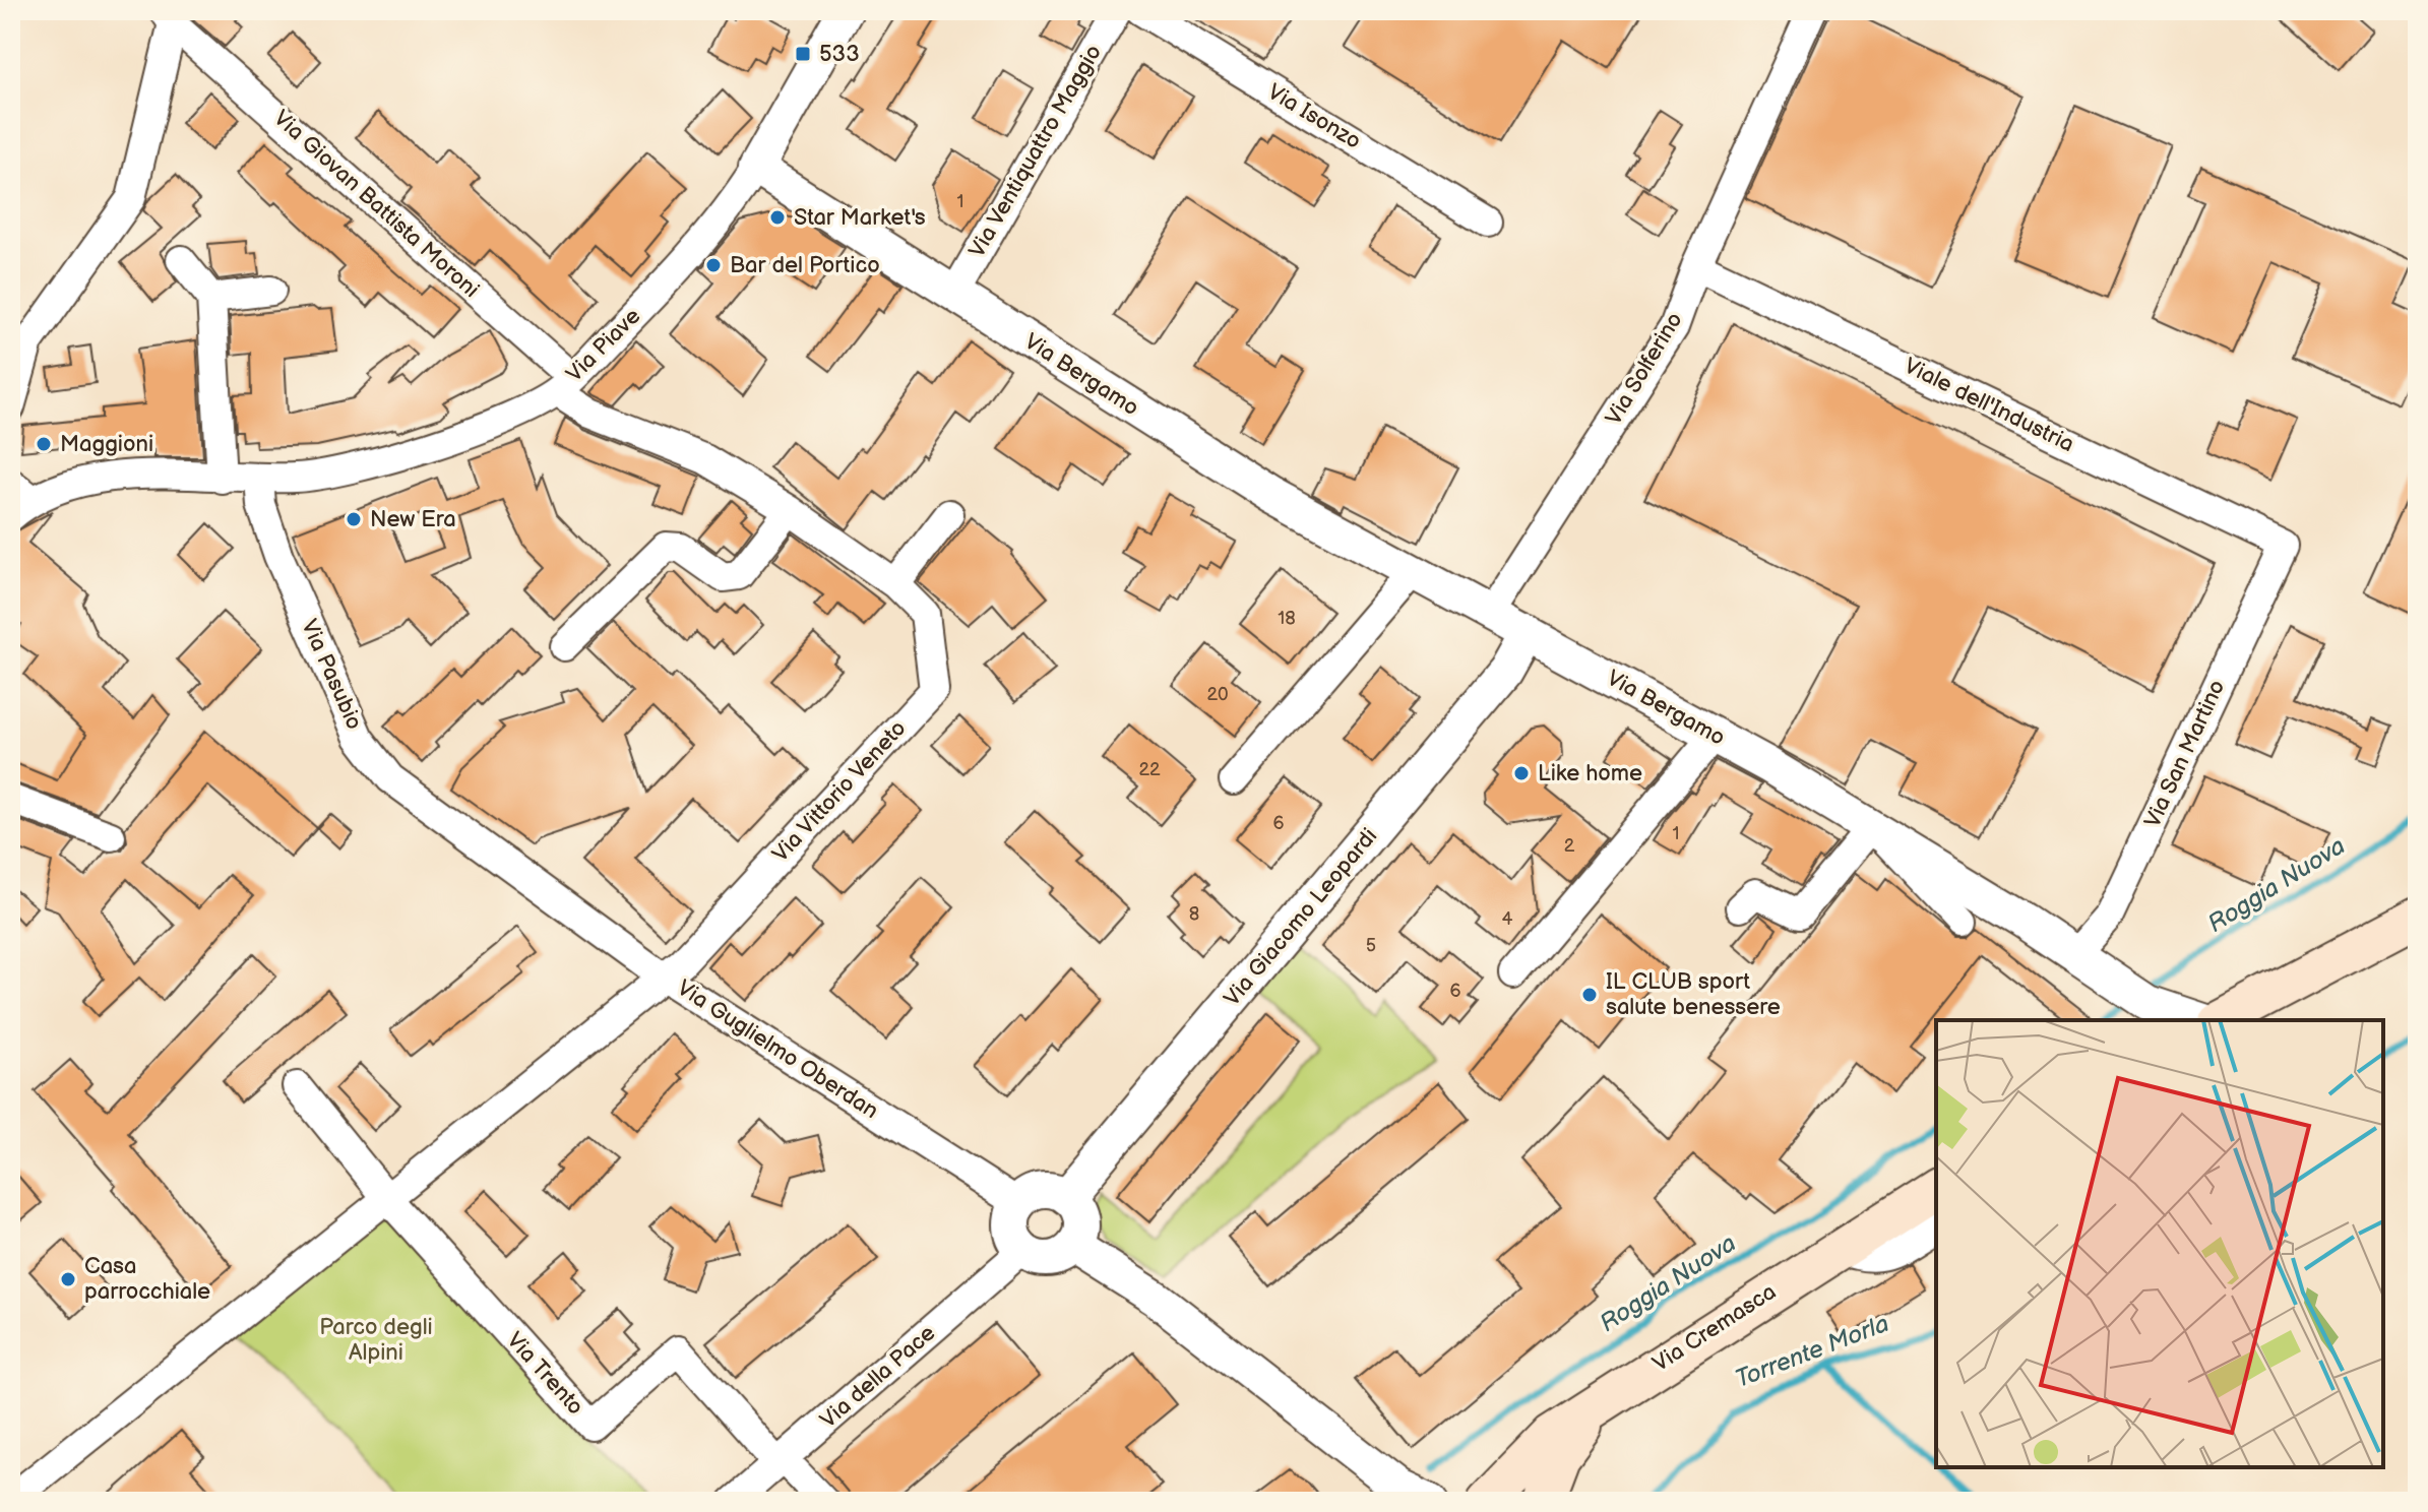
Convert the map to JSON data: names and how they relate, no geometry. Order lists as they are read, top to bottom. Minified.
{"streets":{"main road":["Via Cremasca"],"street":["Via Isonzo","Via Ventiquattro Maggio","Via Giovan Battista Moroni","Via Piave","Via Solferino","Via Bergamo","Viale dell'Industria","Via Pasubio","Via San Martino","Via Vittorio Veneto","Via Giacomo Leopardi","Via Guglielmo Oberdan","Via Trento","Via della Pace"]},"crossings":[["Via Ventiquattro Maggio","Via Bergamo"],["Via Giovan Battista Moroni","Via Piave"],["Via Giovan Battista Moroni","Via Vittorio Veneto"],["Via Piave","Via Bergamo"],["Via Piave","Via Pasubio"],["Via Piave","Via Vittorio Veneto"],["Via Solferino","Via Bergamo"],["Via Solferino","Viale dell'Industria"],["Via Bergamo","Via San Martino"],["Via Bergamo","Via Giacomo Leopardi"],["Viale dell'Industria","Via San Martino"],["Via Pasubio","Via Guglielmo Oberdan"],["Via Vittorio Veneto","Via Guglielmo Oberdan"],["Via Giacomo Leopardi","Via Guglielmo Oberdan"],["Via Giacomo Leopardi","Via della Pace"],["Via Guglielmo Oberdan","Via della Pace"],["Via Trento","Via della Pace"]],"water":["Roggia Nuova","Torrente Morla"],"parks":["Parco degli Alpini"],"places":{"transit":["533"],"other":["Star Market's","Bar del Portico","Maggioni","New Era","Like home","IL CLUB sport salute benessere","Casa parrocchiale"]},"house_numbers":["1","18","20","22","6","1","2","8","4","5","6"]}
